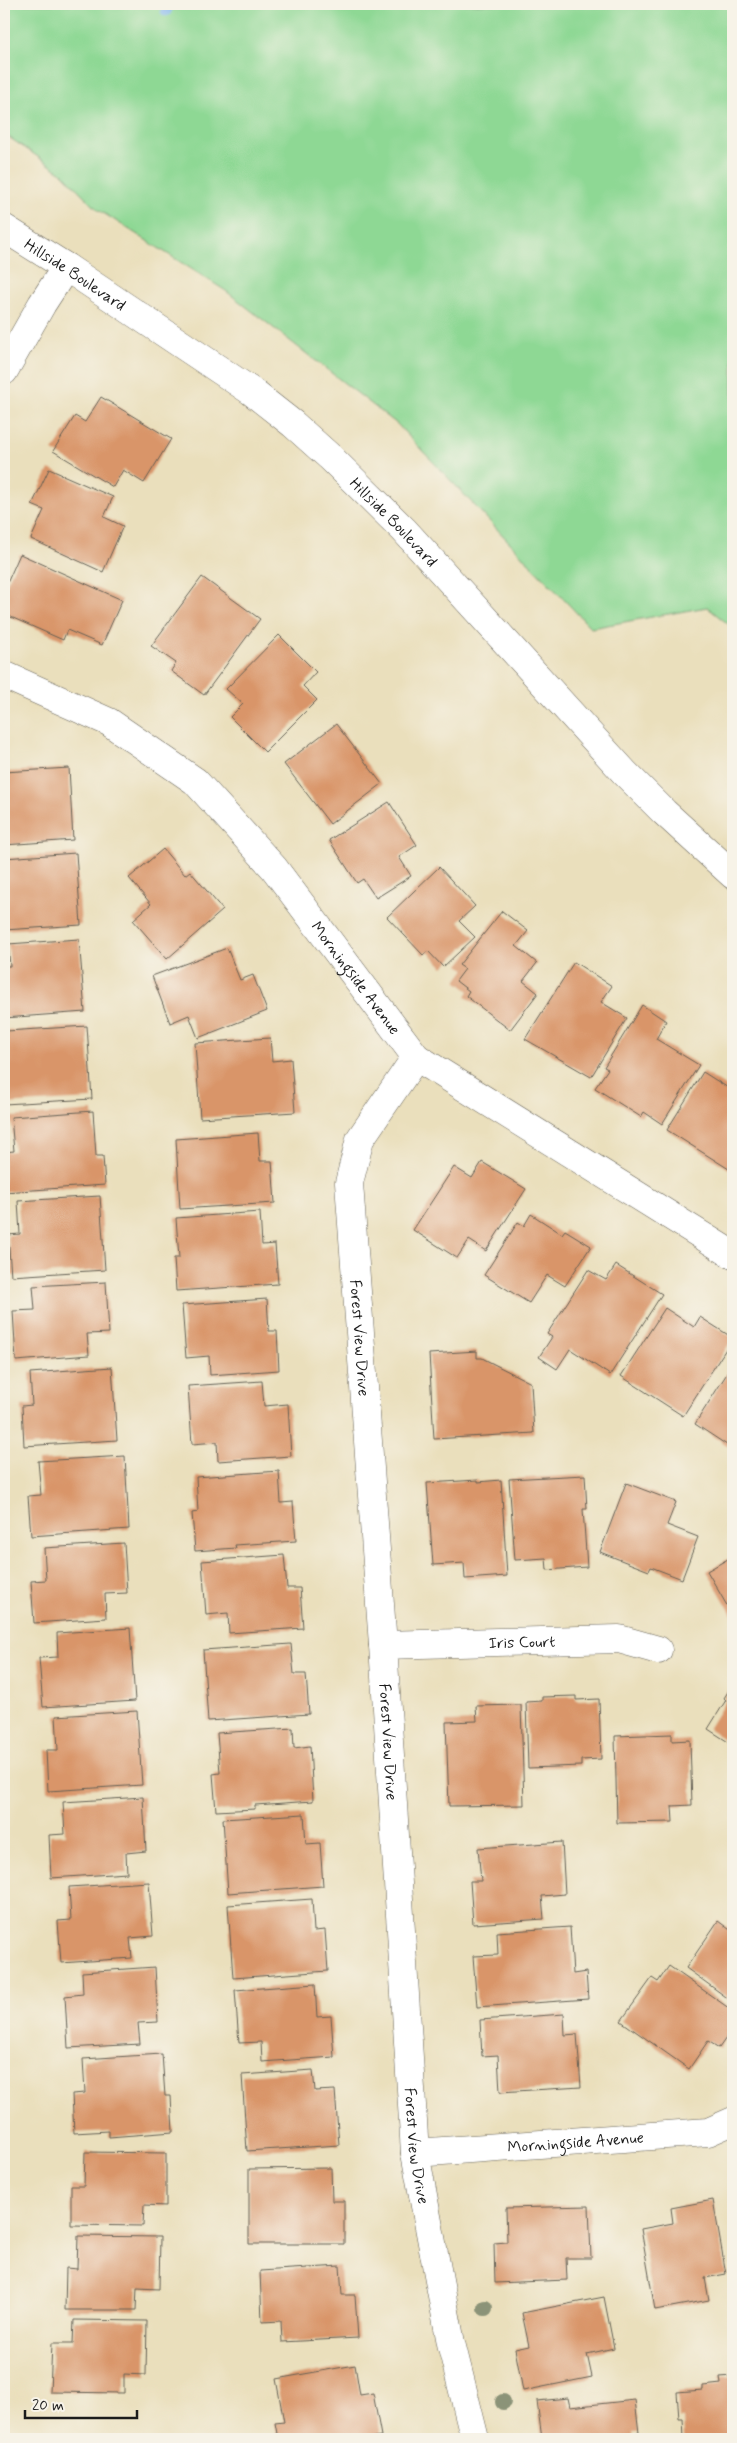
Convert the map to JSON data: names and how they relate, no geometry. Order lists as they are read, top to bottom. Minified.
{"streets":{"street":["Hillside Boulevard","Morningside Avenue","Forest View Drive","Iris Court"]},"crossings":[["Morningside Avenue","Forest View Drive"],["Forest View Drive","Iris Court"]],"scale_bar":"20 m"}
